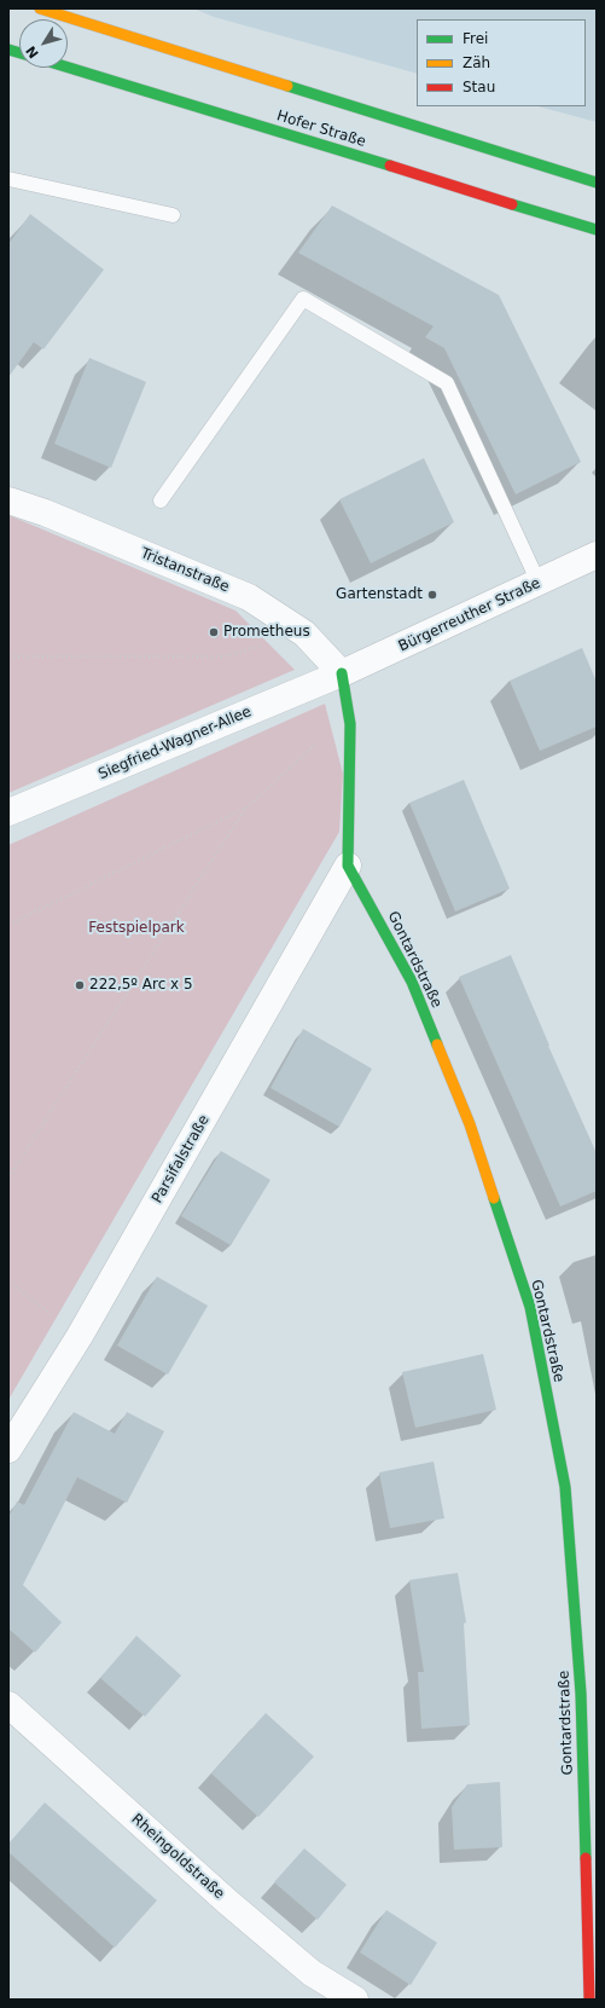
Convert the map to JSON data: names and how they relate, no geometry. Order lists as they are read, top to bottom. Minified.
{"streets":{"street":["Hofer Straße","Tristanstraße","Bürgerreuther Straße","Siegfried-Wagner-Allee","Gontardstraße","Parsifalstraße","Rheingoldstraße"]},"crossings":[["Tristanstraße","Bürgerreuther Straße"],["Tristanstraße","Siegfried-Wagner-Allee"],["Tristanstraße","Gontardstraße"],["Bürgerreuther Straße","Siegfried-Wagner-Allee"],["Bürgerreuther Straße","Gontardstraße"],["Siegfried-Wagner-Allee","Gontardstraße"],["Gontardstraße","Parsifalstraße"]],"parks":["Festspielpark"],"places":["Gartenstadt","Prometheus","222,5º Arc x 5"],"legend":["Frei","Zäh","Stau"],"north":"bottom left"}
